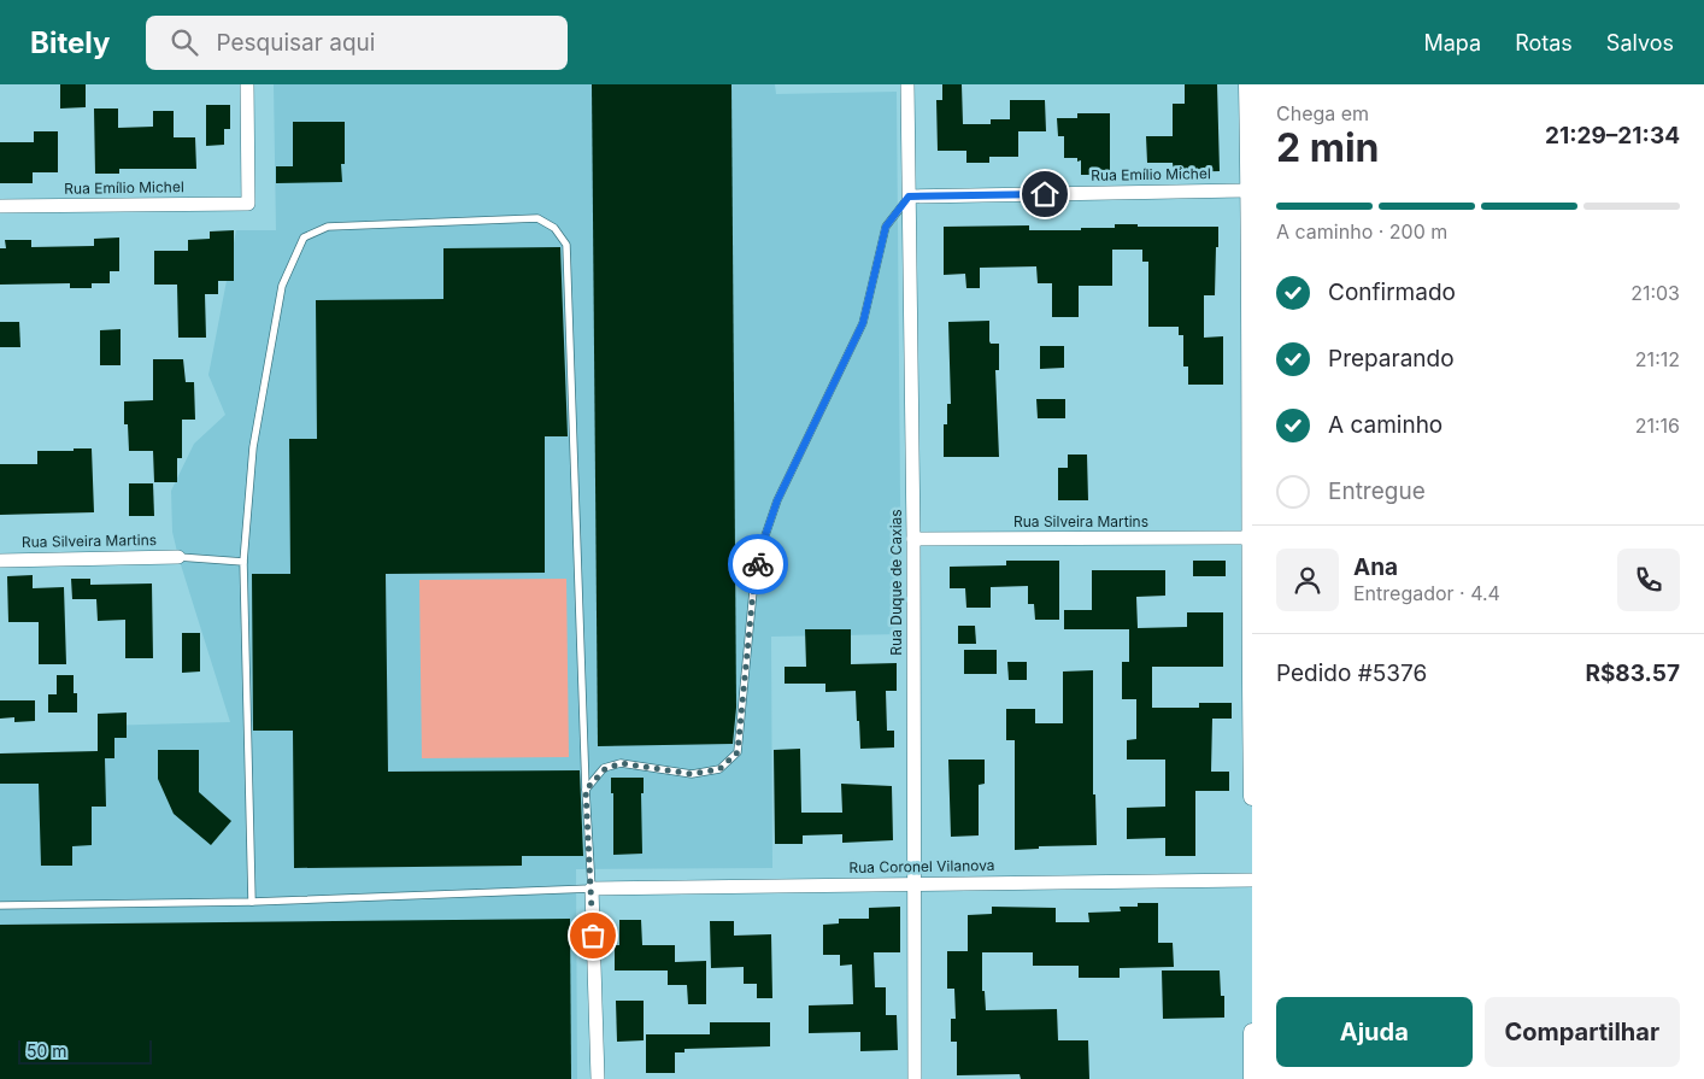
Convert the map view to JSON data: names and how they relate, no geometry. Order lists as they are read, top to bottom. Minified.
{"streets":{"street":["Rua Emílio Michel","Rua Silveira Martins","Rua Duque de Caxias","Rua Coronel Vilanova"]},"crossings":[["Rua Emílio Michel","Rua Duque de Caxias"],["Rua Silveira Martins","Rua Duque de Caxias"],["Rua Duque de Caxias","Rua Coronel Vilanova"]],"scale_bar":"50 m","page":{"header":"Bitely","search":"Pesquisar aqui","nav":["Mapa","Rotas","Salvos"],"heading":["2 min","Chega em","21:29–21:34"],"panel":["Ana","Entregador · 4.4","Pedido #5376","R$83.57"],"bar":"A caminho · 200 m","list":[["Confirmado","21:03"],["Preparando","21:12"],["A caminho","21:16"],"Entregue"],"buttons":["Ajuda","Compartilhar"],"scale":"50 m"}}
